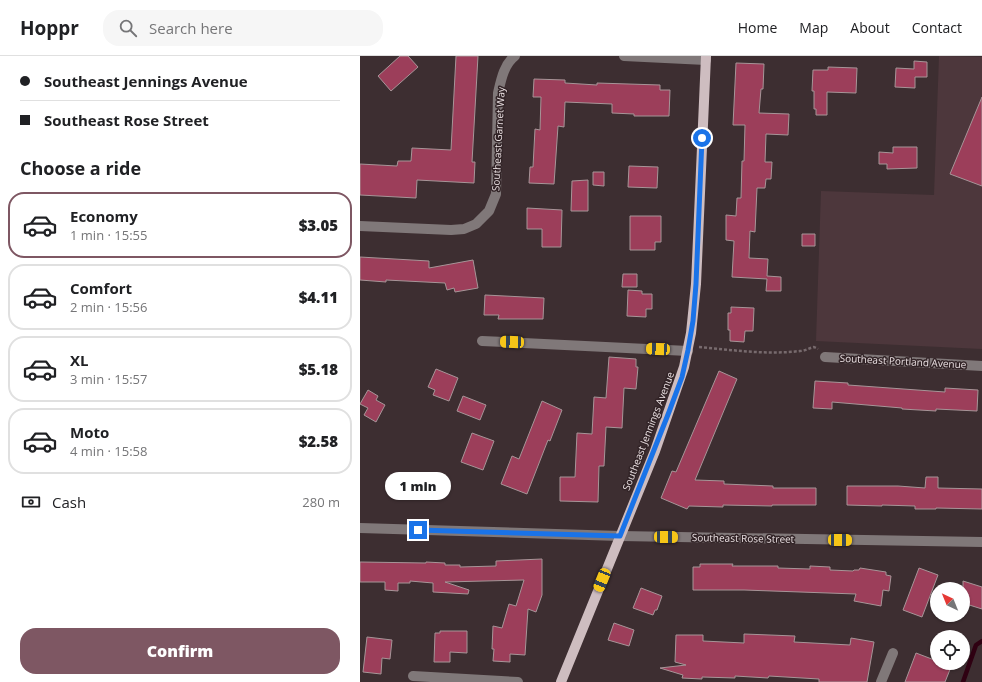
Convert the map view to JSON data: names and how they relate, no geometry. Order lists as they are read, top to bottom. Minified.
{"streets":{"main road":["Southeast Jennings Avenue"],"street":["Southeast Garnet Way","Southeast Portland Avenue","Southeast Rose Street"]},"crossings":[["Southeast Jennings Avenue","Southeast Rose Street"]],"north":"top left","page":{"header":"Hoppr","search":"Search here","nav":["Home","Map","About","Contact"],"banner":["Southeast Jennings Avenue","Southeast Rose Street"],"heading":"Choose a ride","list":[{"name":"Economy","note":"1 min · 15:55","value":"$3.05"},{"name":"Comfort","note":"2 min · 15:56","value":"$4.11"},{"name":"XL","note":"3 min · 15:57","value":"$5.18"},{"name":"Moto","note":"4 min · 15:58","value":"$2.58"}],"bubble":"1 min","pay":["Cash","280 m"],"buttons":"Confirm"}}
